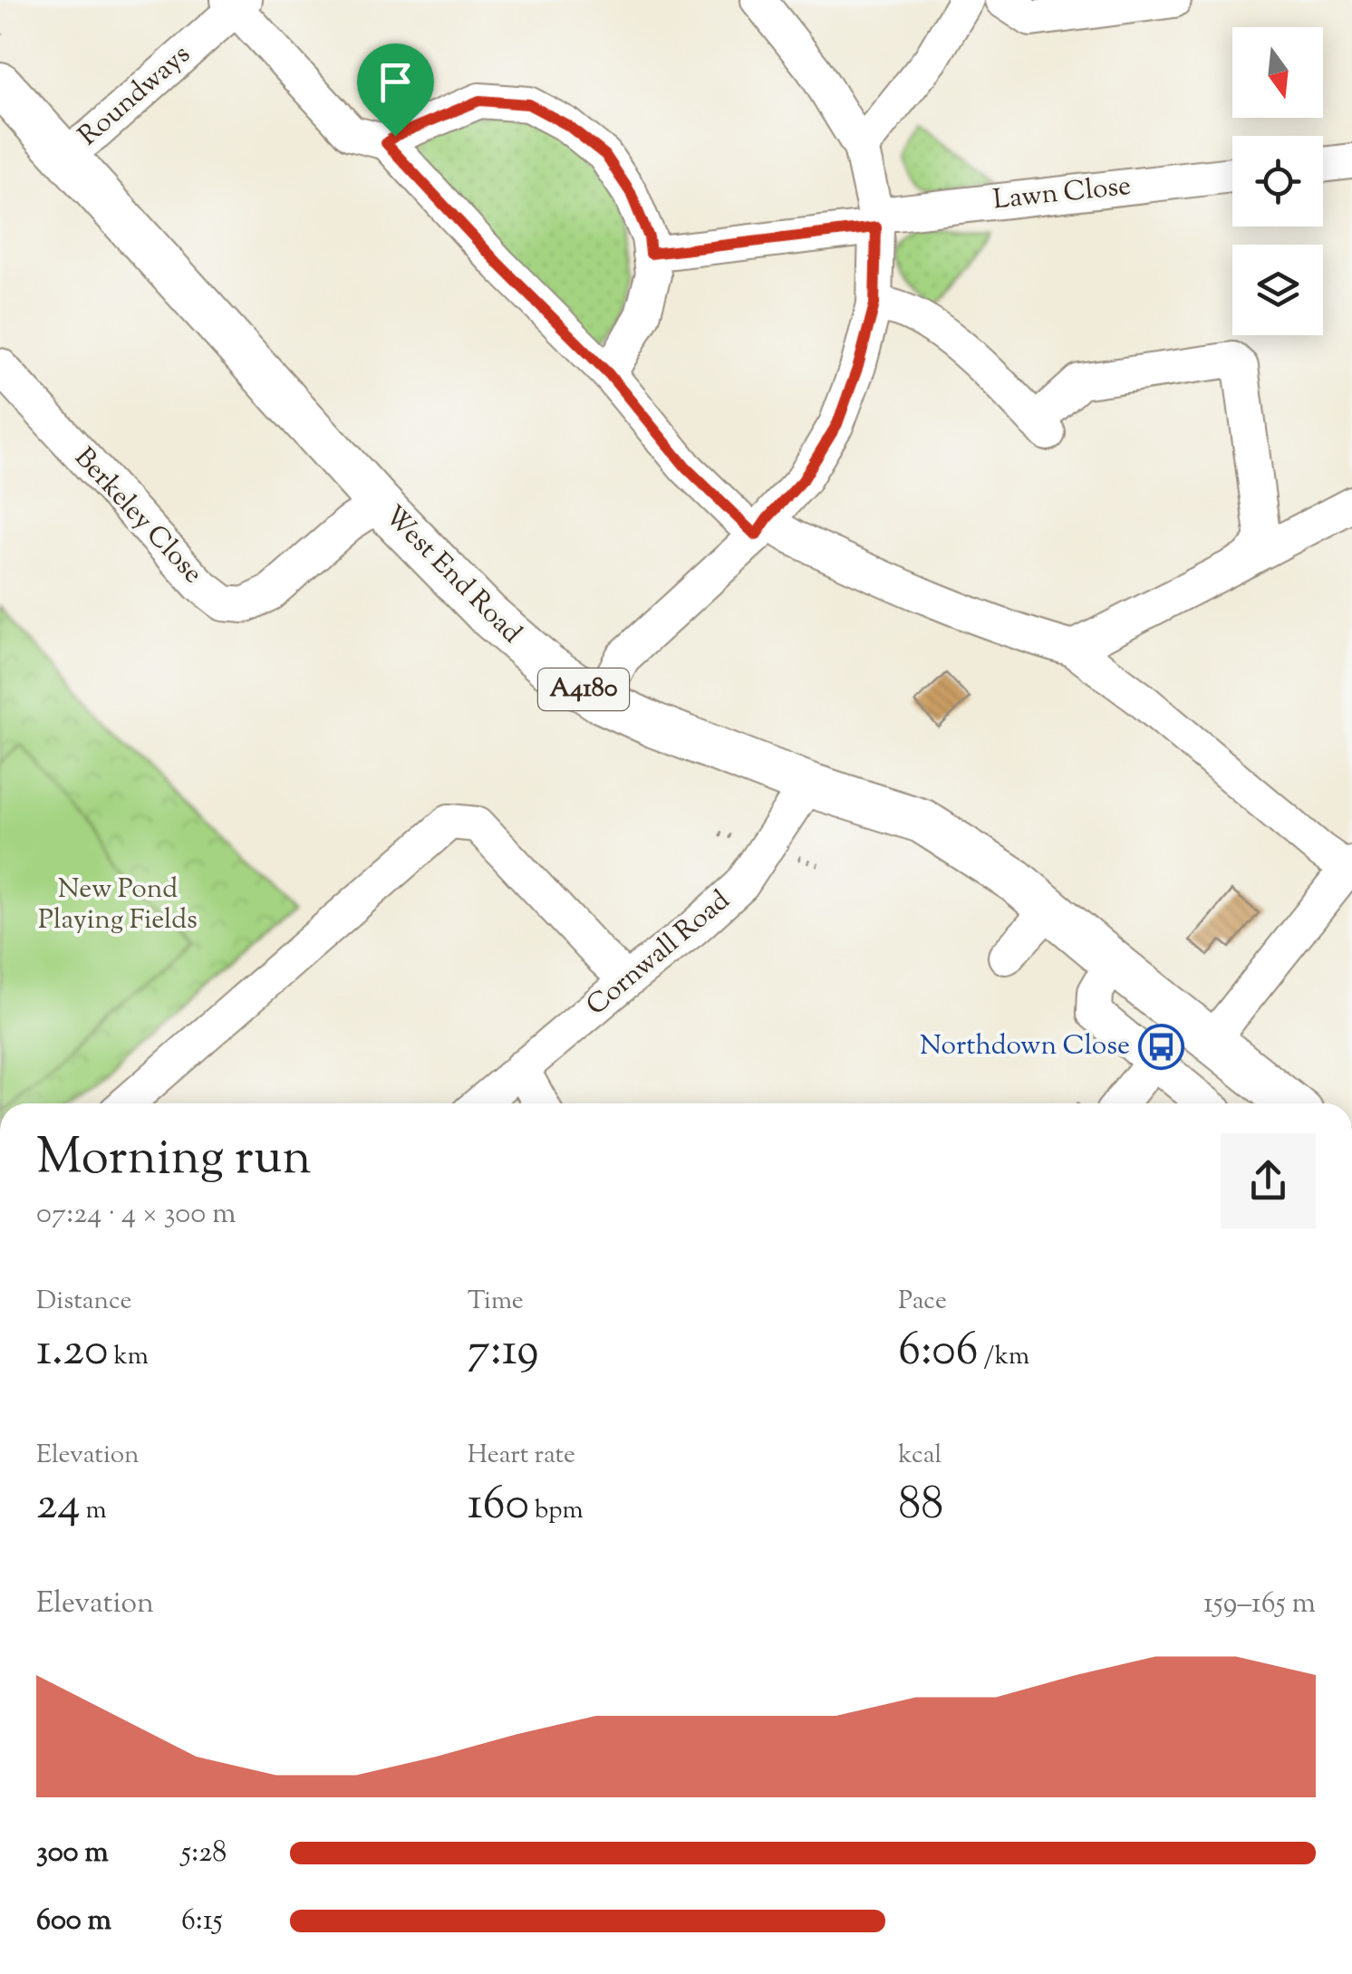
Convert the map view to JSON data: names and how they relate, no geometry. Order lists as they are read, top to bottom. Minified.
{"streets":{"main road":["West End Road","A4180"],"street":["Roundways","Lawn Close","Berkeley Close","Cornwall Road"]},"crossings":[["Roundways","West End Road"],["Berkeley Close","West End Road"],["West End Road","Cornwall Road"]],"parks":["New Pond Playing Fields"],"places":{"bus stop":["Northdown Close"]},"north":"bottom","page":{"heading":["Morning run","07:24 · 4 × 300 m"],"stats":[["Distance","1.20 km"],["Time","7:19"],["Pace","6:06 /km"],["Elevation","24 m"],["Heart rate","160 bpm"],["kcal","88"]],"chart":["Elevation","159–165 m"],"list":[{"name":"300 m","note":"5:28"},{"name":"600 m","note":"6:15"}]}}
